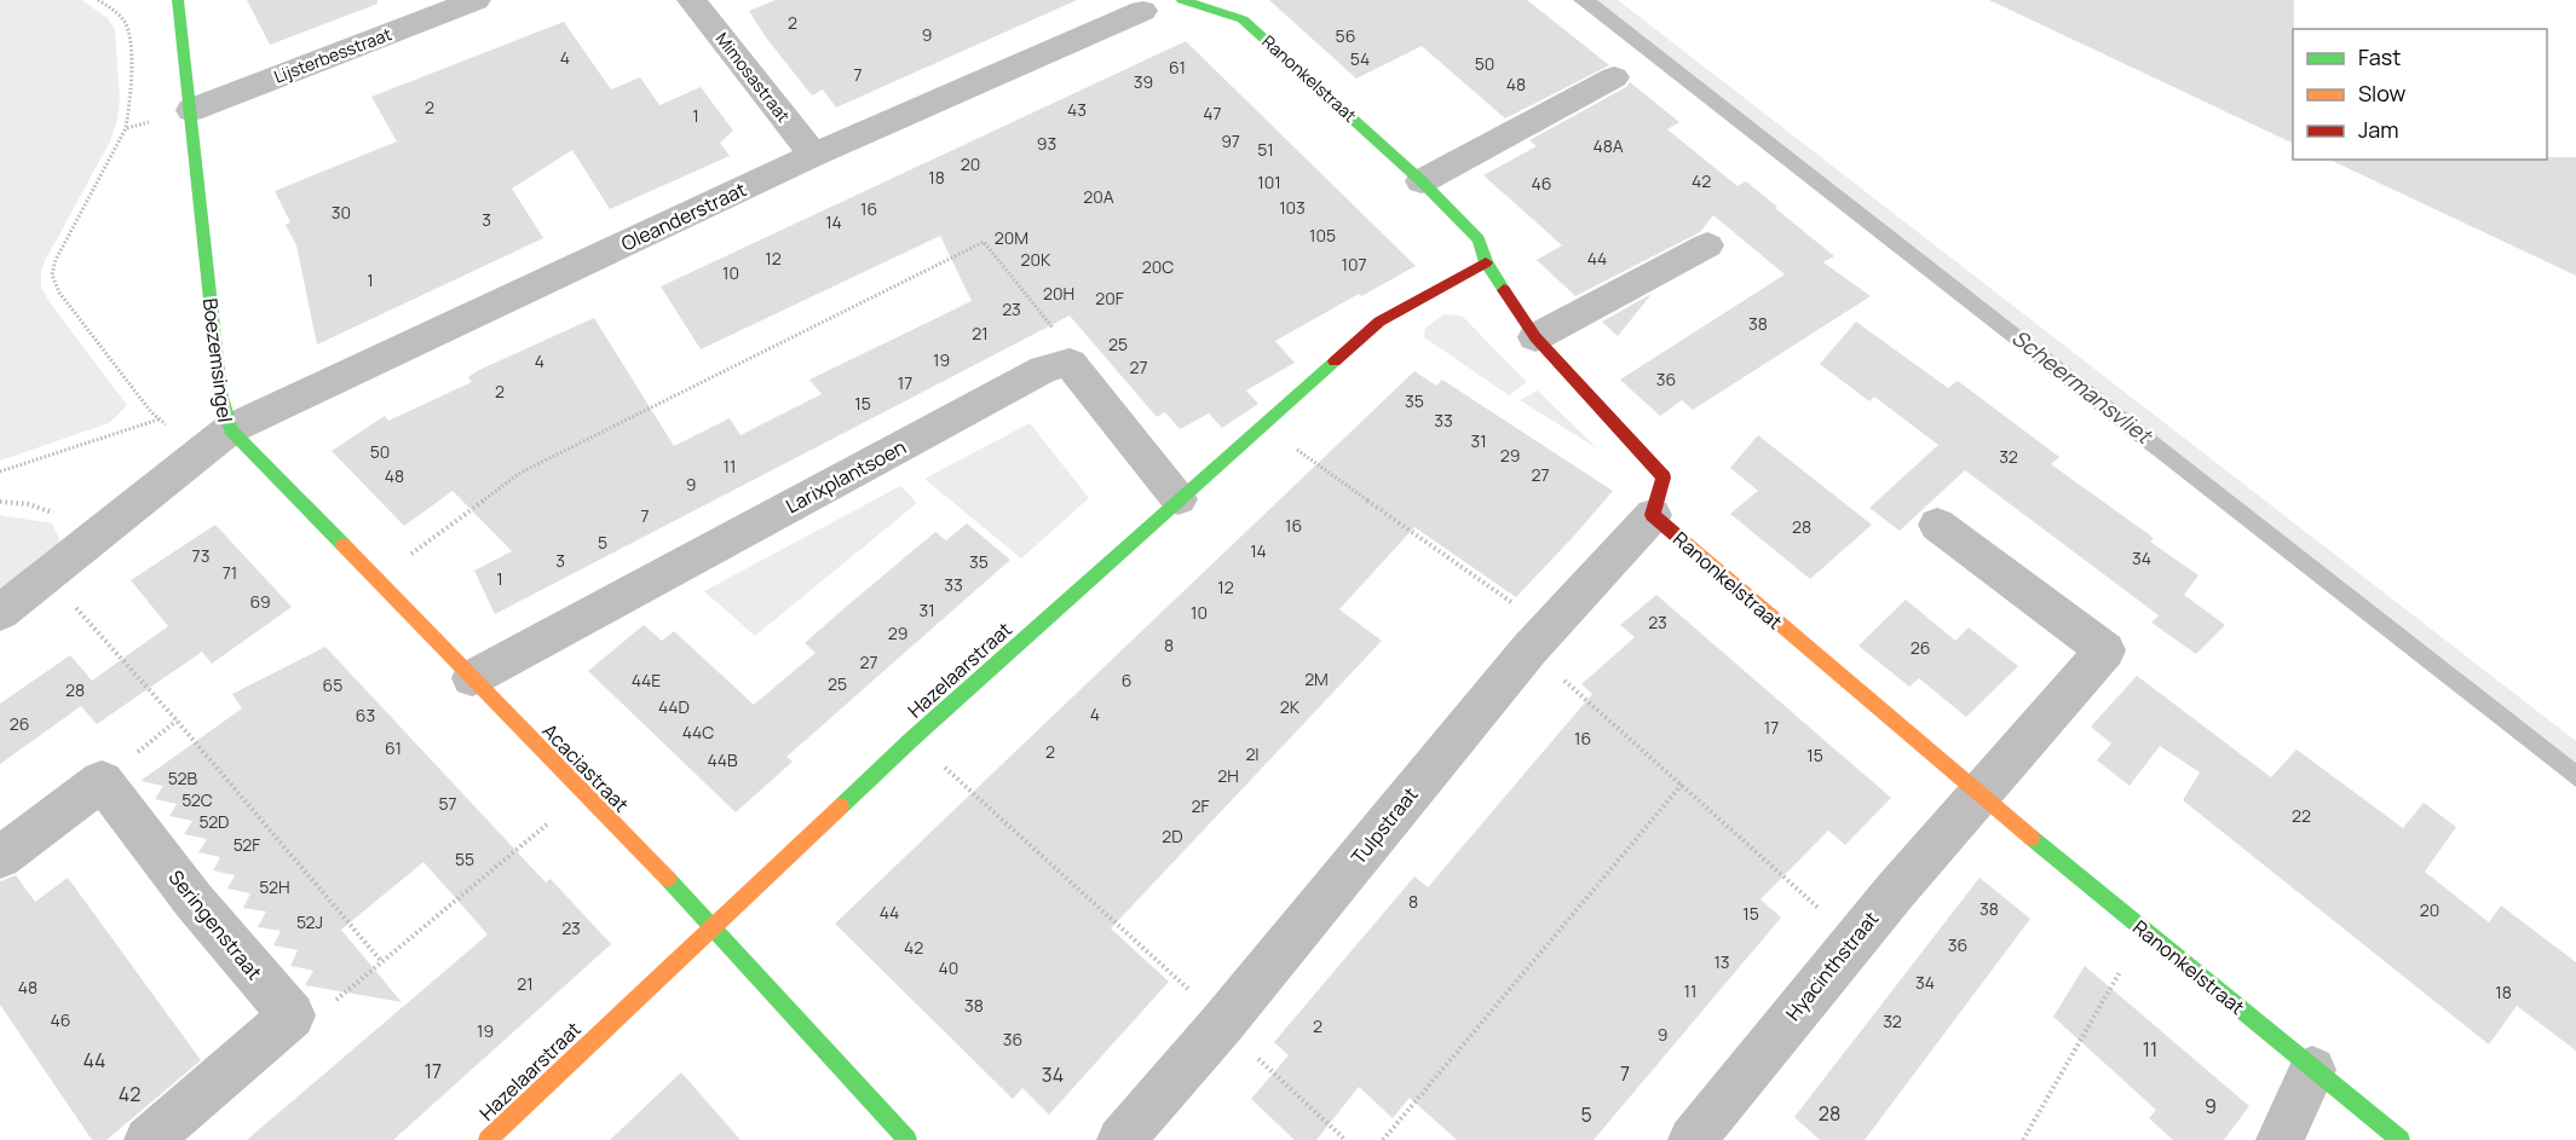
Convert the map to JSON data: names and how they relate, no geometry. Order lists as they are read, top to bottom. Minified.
{"streets":{"street":["Lijsterbesstraat","Mimosastraat","Ranonkelstraat","Oleanderstraat","Boezemsingel","Larixplantsoen","Hazelaarstraat","Acaciastraat","Tulpstraat","Seringenstraat","Hyacinthstraat"]},"crossings":[["Lijsterbesstraat","Boezemsingel"],["Mimosastraat","Oleanderstraat"],["Ranonkelstraat","Hazelaarstraat"],["Ranonkelstraat","Tulpstraat"],["Ranonkelstraat","Hyacinthstraat"],["Oleanderstraat","Boezemsingel"],["Oleanderstraat","Acaciastraat"],["Boezemsingel","Acaciastraat"],["Larixplantsoen","Acaciastraat"],["Hazelaarstraat","Acaciastraat"]],"water":["Scheermansvliet"],"house_numbers":["2","9","56","4","54","50","61","7","39","48","2","43","47","1","97","93","48A","51","20","18","42","101","46","20A","103","16","30","3","14","105","20M","12","44","20K","107","20C","10","1","20H","20F","23","38","21","25","19","4","27","36","17","2","35","15","33","31","50","29","32","11","27","48","9","7","16","28","5","14","73","34","3","35","71","1","33","12","69","31","10","23","29","8","26","27","2M","44E","6","25","65","28","44D","2K","4","63","26","17","44C","16","61","2","2I","15","44B","2H","52B","52C","57","2F","22","52D","2D","52F","55","52H","8","38","20","44","15","52J","23","36","42","13","40","34","21","48","11","18","38","46","32","2","19","9","36","11","44","17","7","34","42","9","28","5"],"legend":["Fast","Slow","Jam"]}
